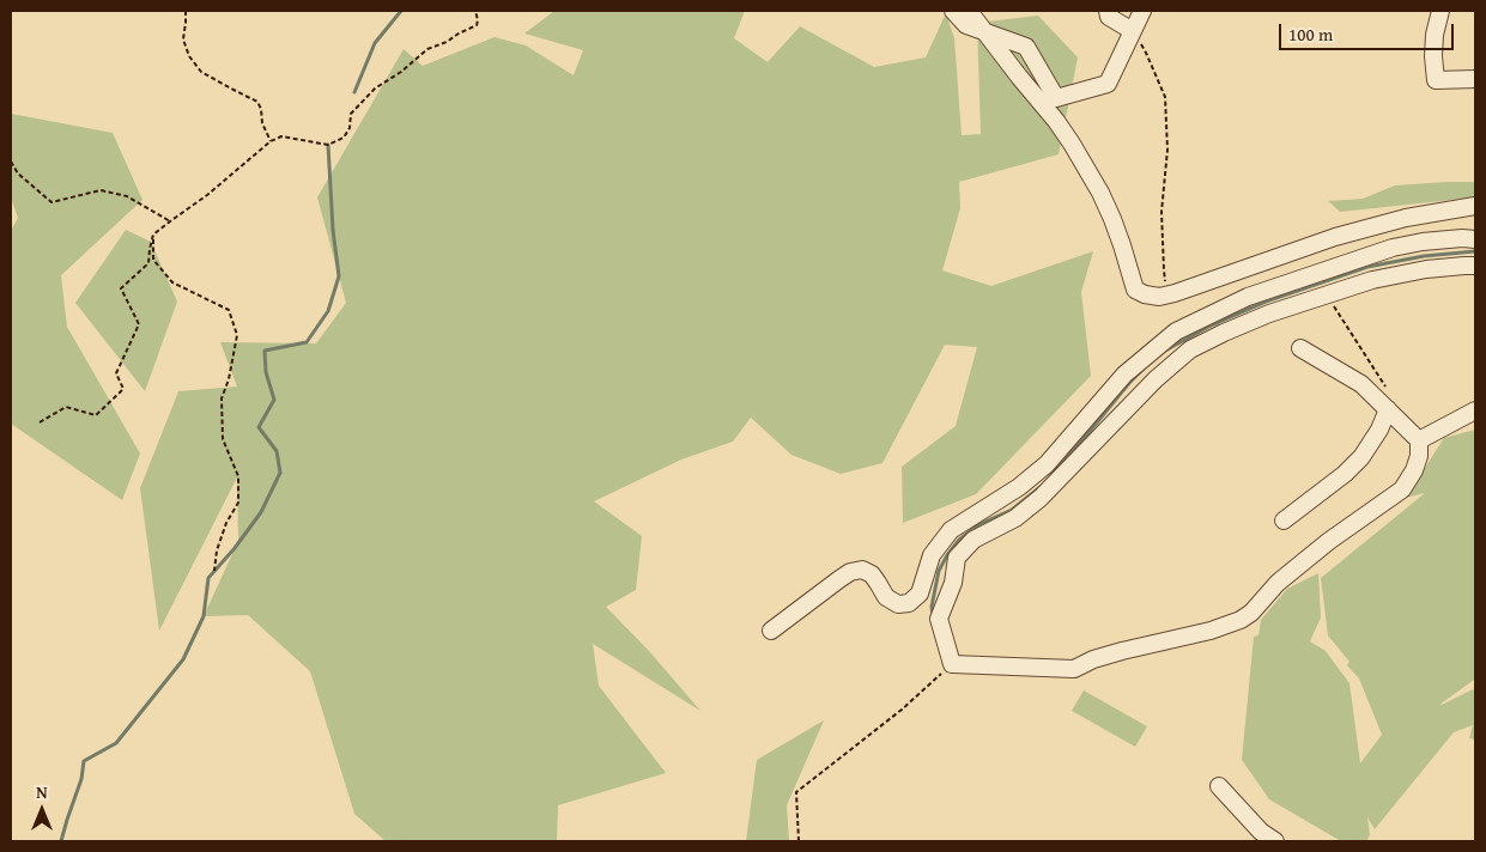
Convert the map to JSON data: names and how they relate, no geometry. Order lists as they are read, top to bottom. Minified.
{"scale_bar":"100 m","north":"top"}
